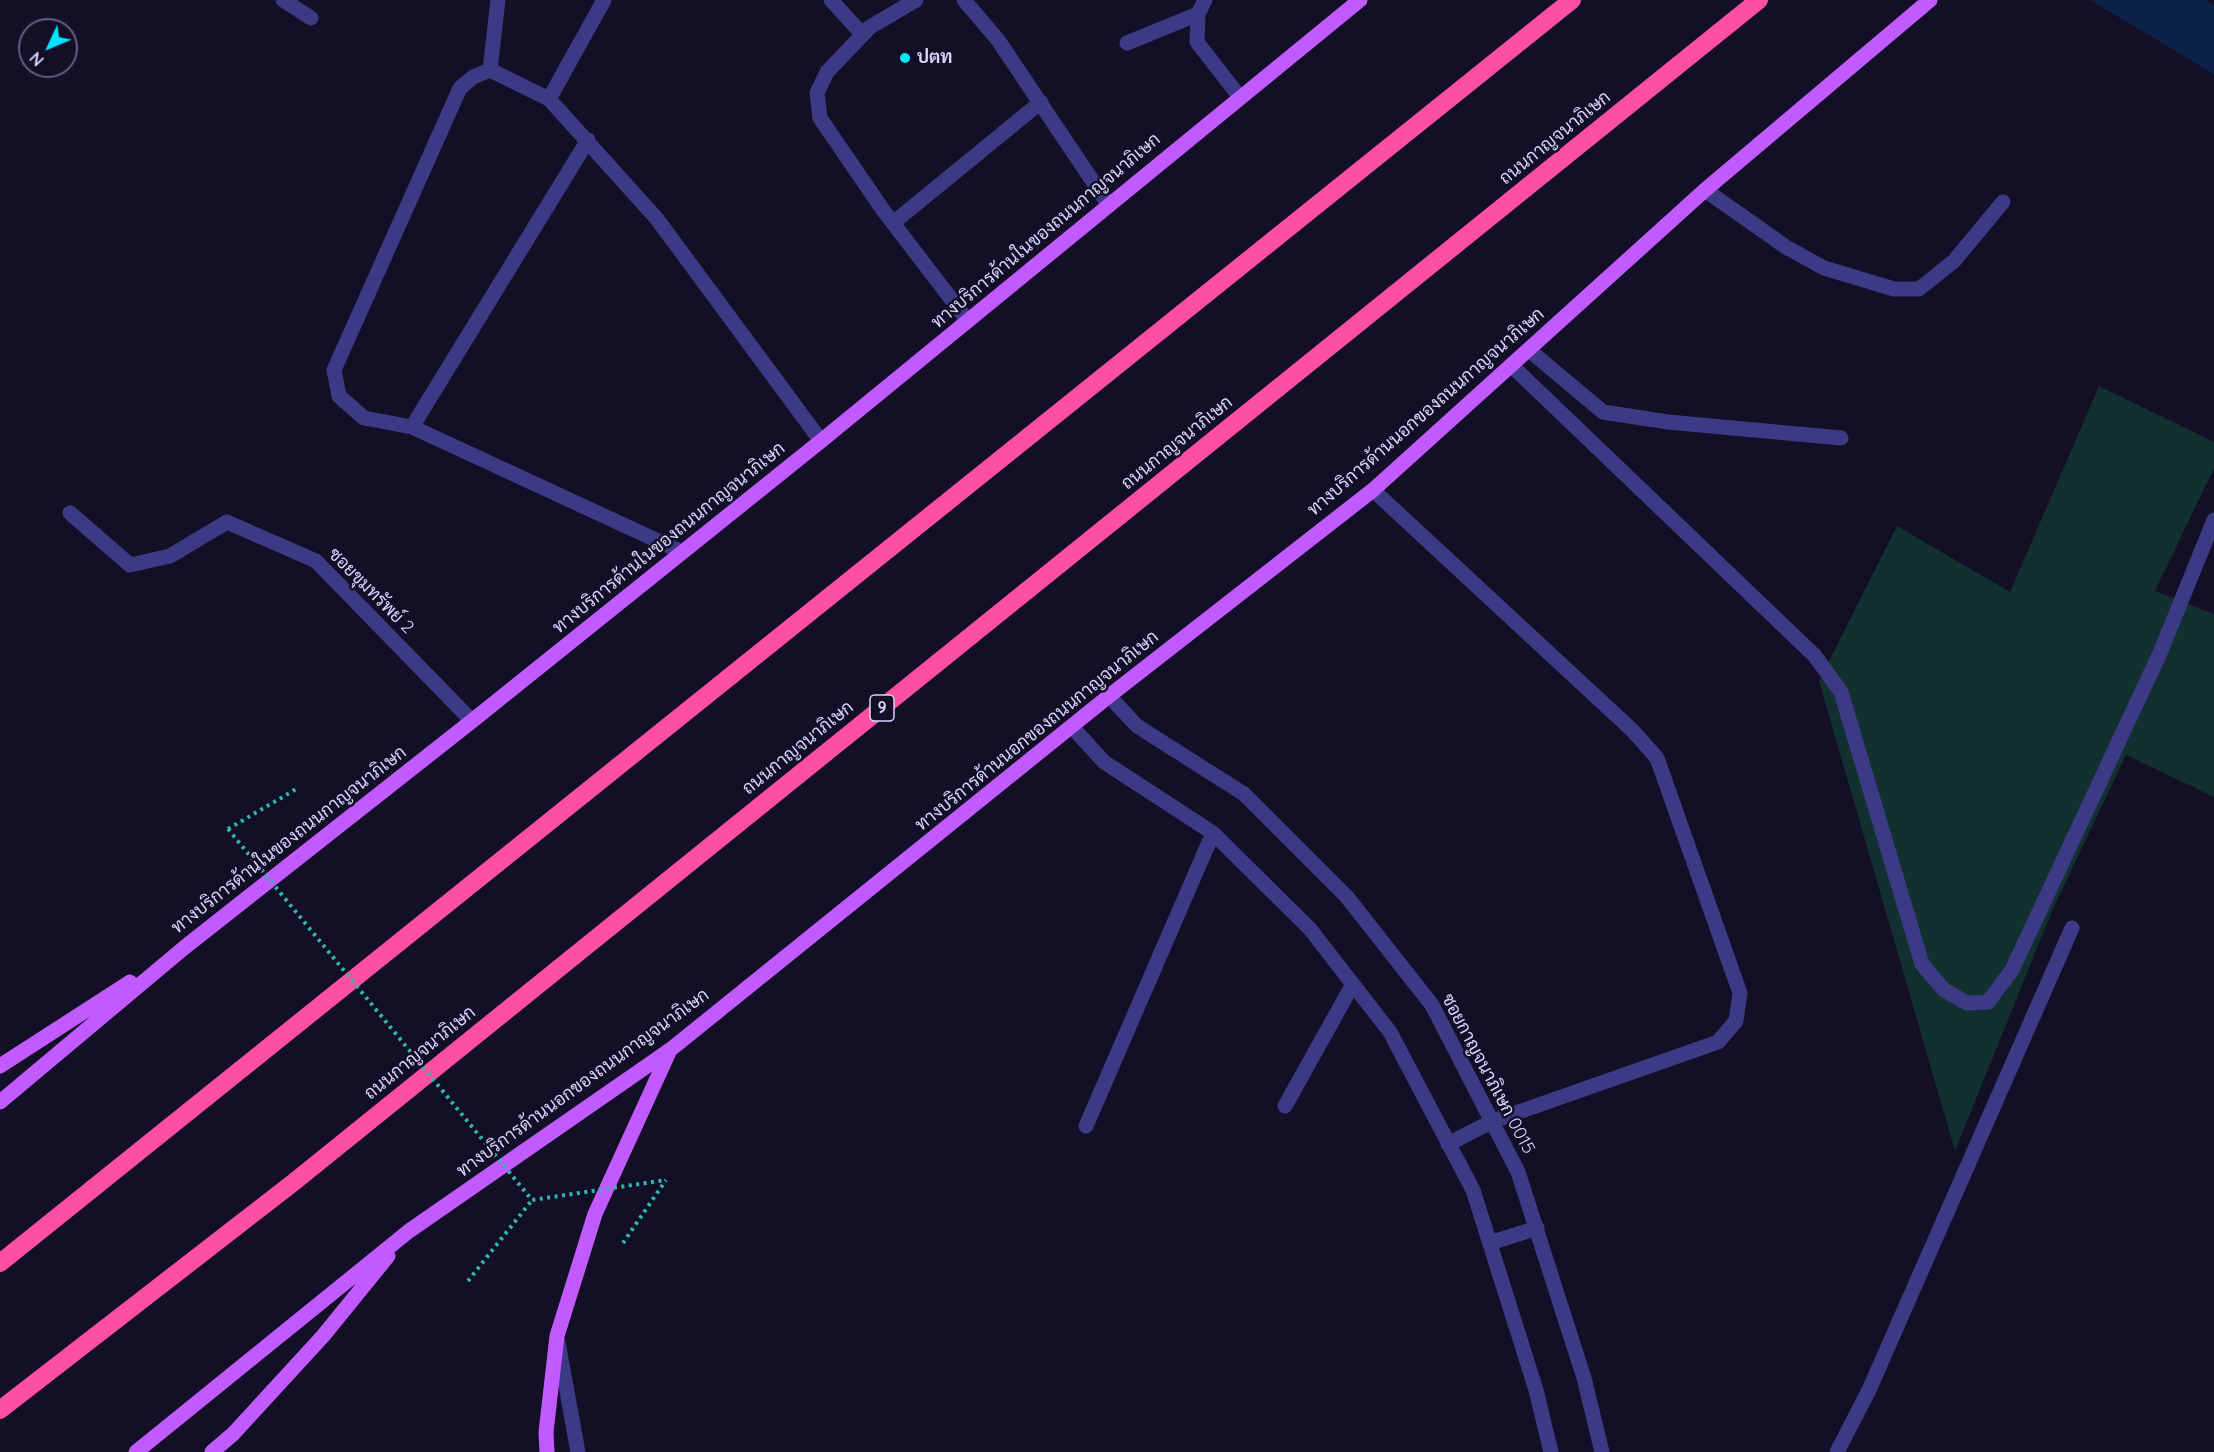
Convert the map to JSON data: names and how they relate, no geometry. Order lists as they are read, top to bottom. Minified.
{"streets":{"highway":["ถนนกาญจนาภิเษก","9"],"main road":["ทางบริการด้านในของถนนกาญจนาภิเษก","ทางบริการด้านนอกของถนนกาญจนาภิเษก"],"street":["ซอยขุมทรัพย์ 2","ซอยกาญจนาภิเษก 0015"]},"crossings":[["ทางบริการด้านในของถนนกาญจนาภิเษก","ซอยขุมทรัพย์ 2"],["ทางบริการด้านนอกของถนนกาญจนาภิเษก","ซอยกาญจนาภิเษก 0015"]],"places":["ปตท"],"north":"bottom left"}
